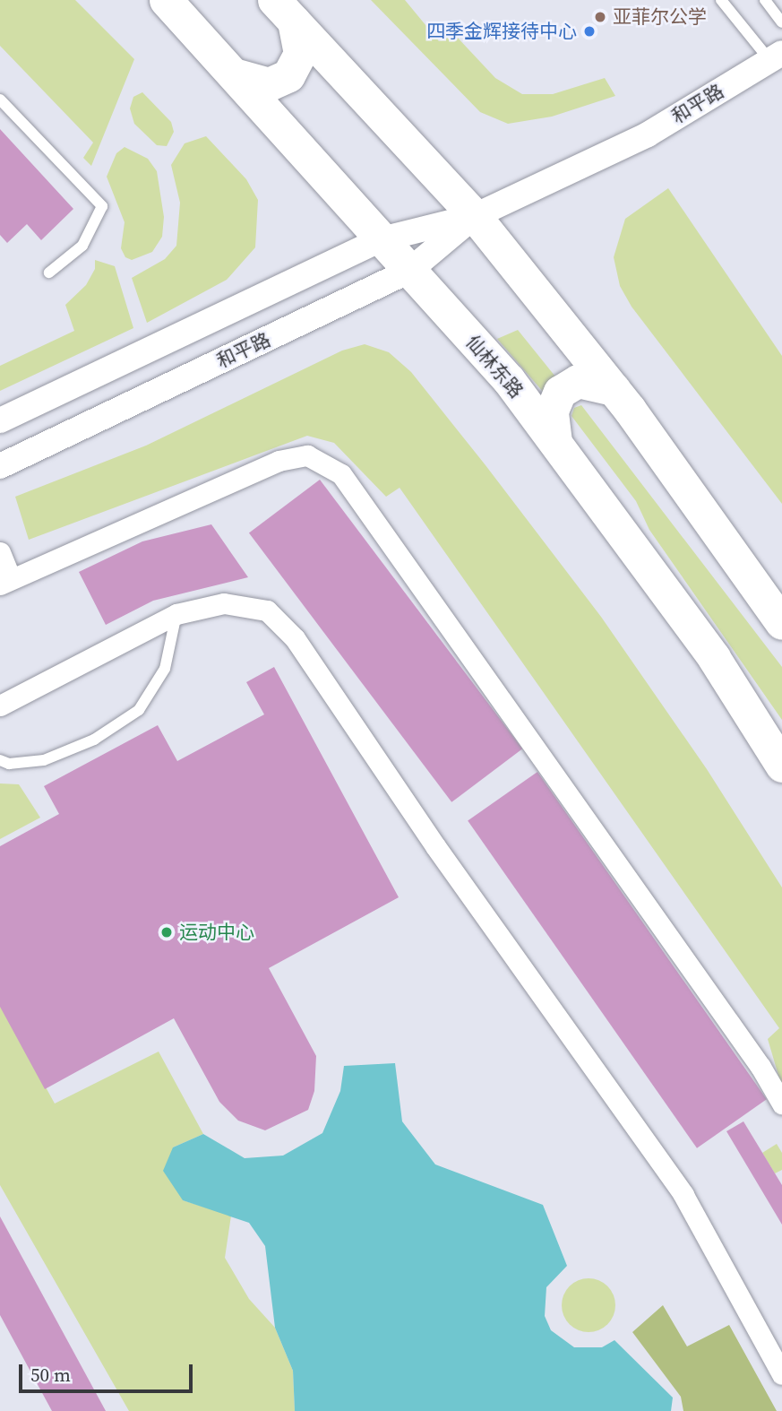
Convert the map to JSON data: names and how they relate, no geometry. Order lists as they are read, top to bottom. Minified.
{"streets":{"main road":["仙林东路"],"street":["和平路"]},"crossings":[["和平路","仙林东路"]],"places":["亚菲尔公学","四季金辉接待中心","运动中心"],"scale_bar":"50 m"}
